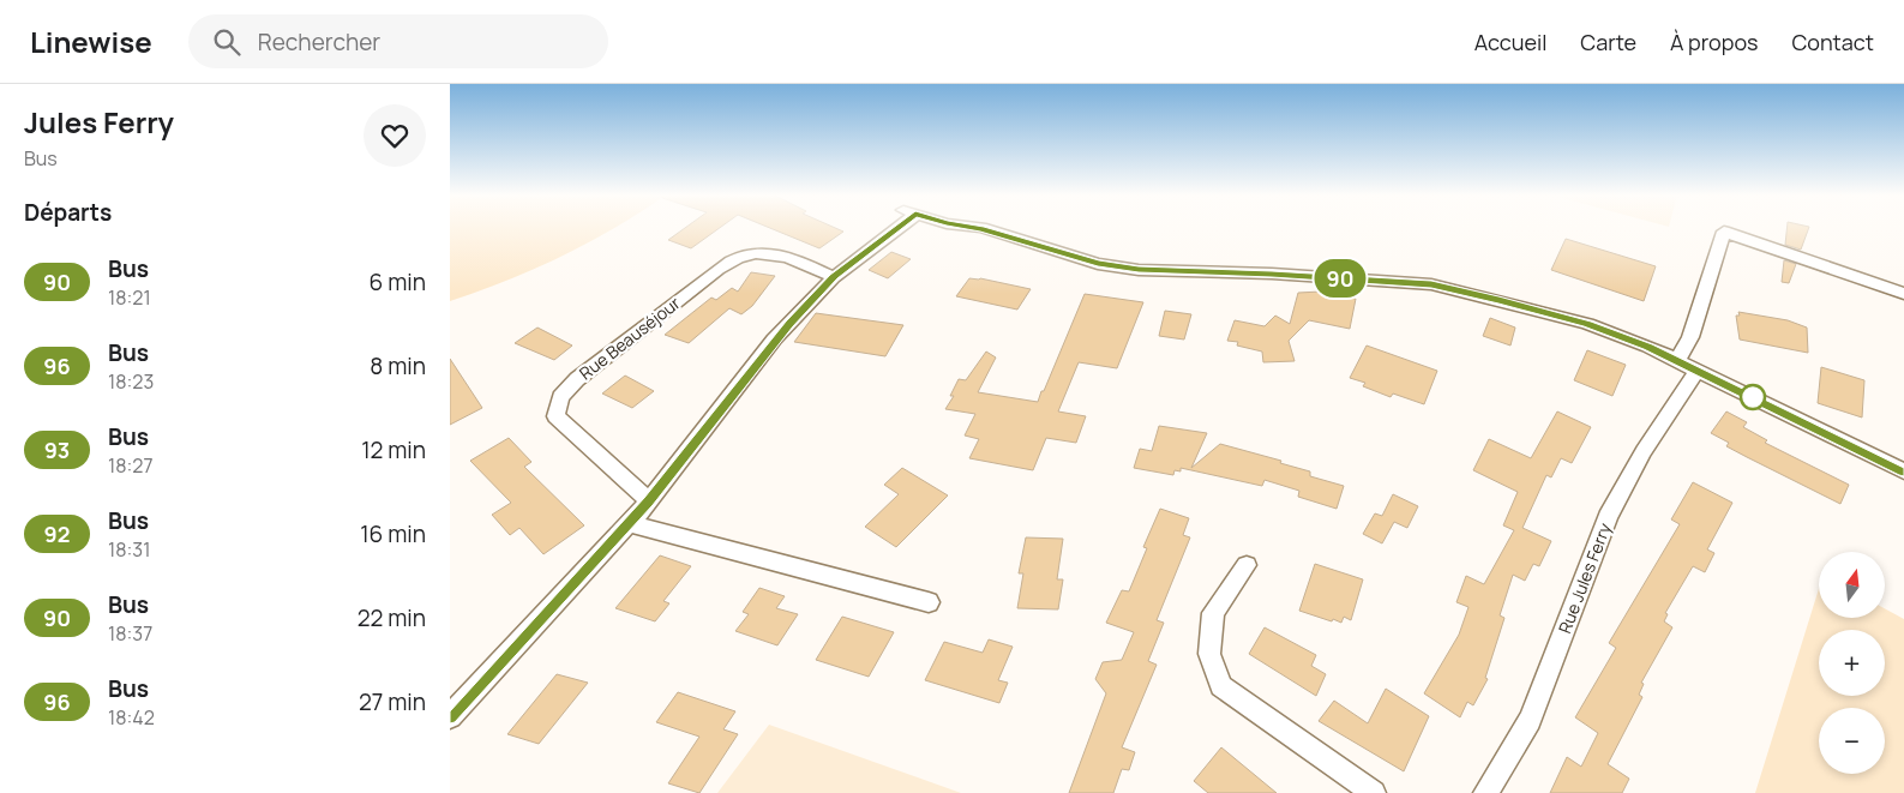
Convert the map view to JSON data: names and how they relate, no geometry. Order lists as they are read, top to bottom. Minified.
{"streets":{"street":["Rue Beauséjour","Rue Jules Ferry"]},"lines":["bus line 90"],"north":"top","page":{"header":"Linewise","search":"Rechercher","nav":["Accueil","Carte","À propos","Contact"],"heading":[["Jules Ferry","Bus"],"Départs"],"on_map":"90","list":[{"mark":"90","name":"Bus","note":"18:21","value":"6 min"},{"mark":"96","name":"Bus","note":"18:23","value":"8 min"},{"mark":"93","name":"Bus","note":"18:27","value":"12 min"},{"mark":"92","name":"Bus","note":"18:31","value":"16 min"},{"mark":"90","name":"Bus","note":"18:37","value":"22 min"},{"mark":"96","name":"Bus","note":"18:42","value":"27 min"}],"map_buttons":["+","−"]}}
